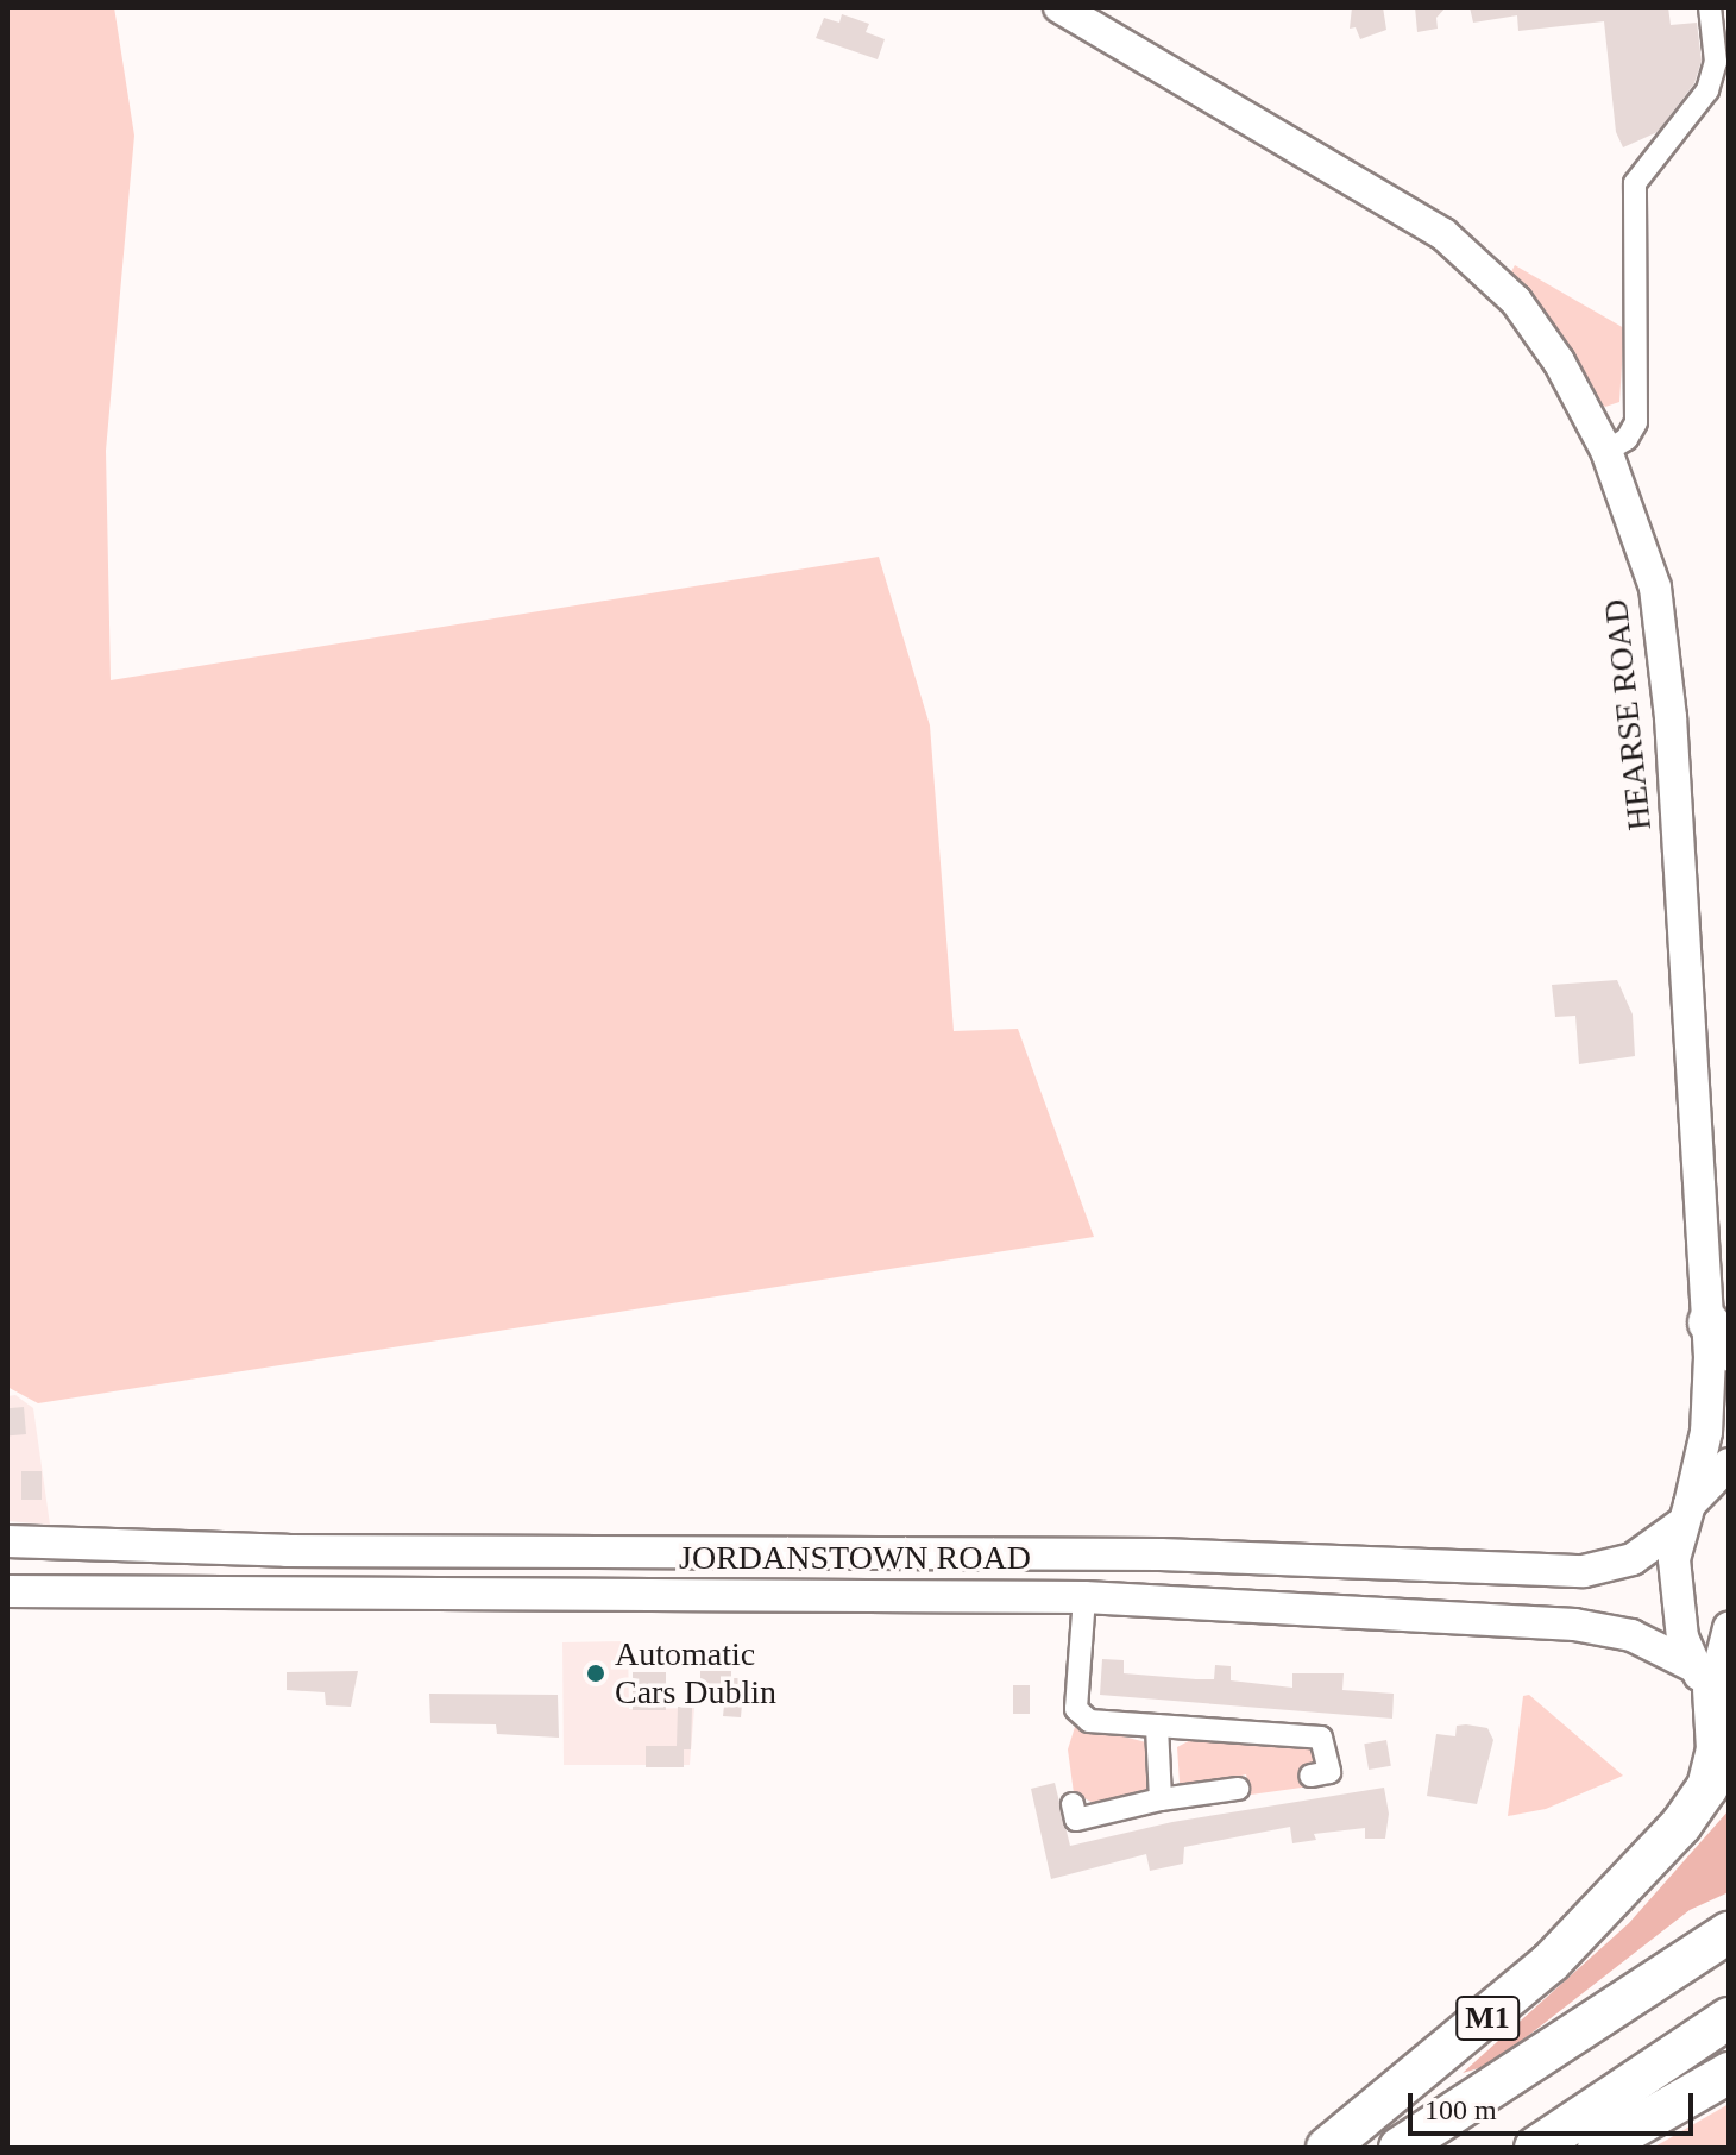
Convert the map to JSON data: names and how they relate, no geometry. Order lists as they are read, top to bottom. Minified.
{"streets":{"highway":["M1"],"main road":["HEARSE ROAD","JORDANSTOWN ROAD"]},"crossings":[["HEARSE ROAD","JORDANSTOWN ROAD"],["HEARSE ROAD","M1"],["JORDANSTOWN ROAD","M1"]],"places":["Automatic Cars Dublin"],"scale_bar":"100 m"}
